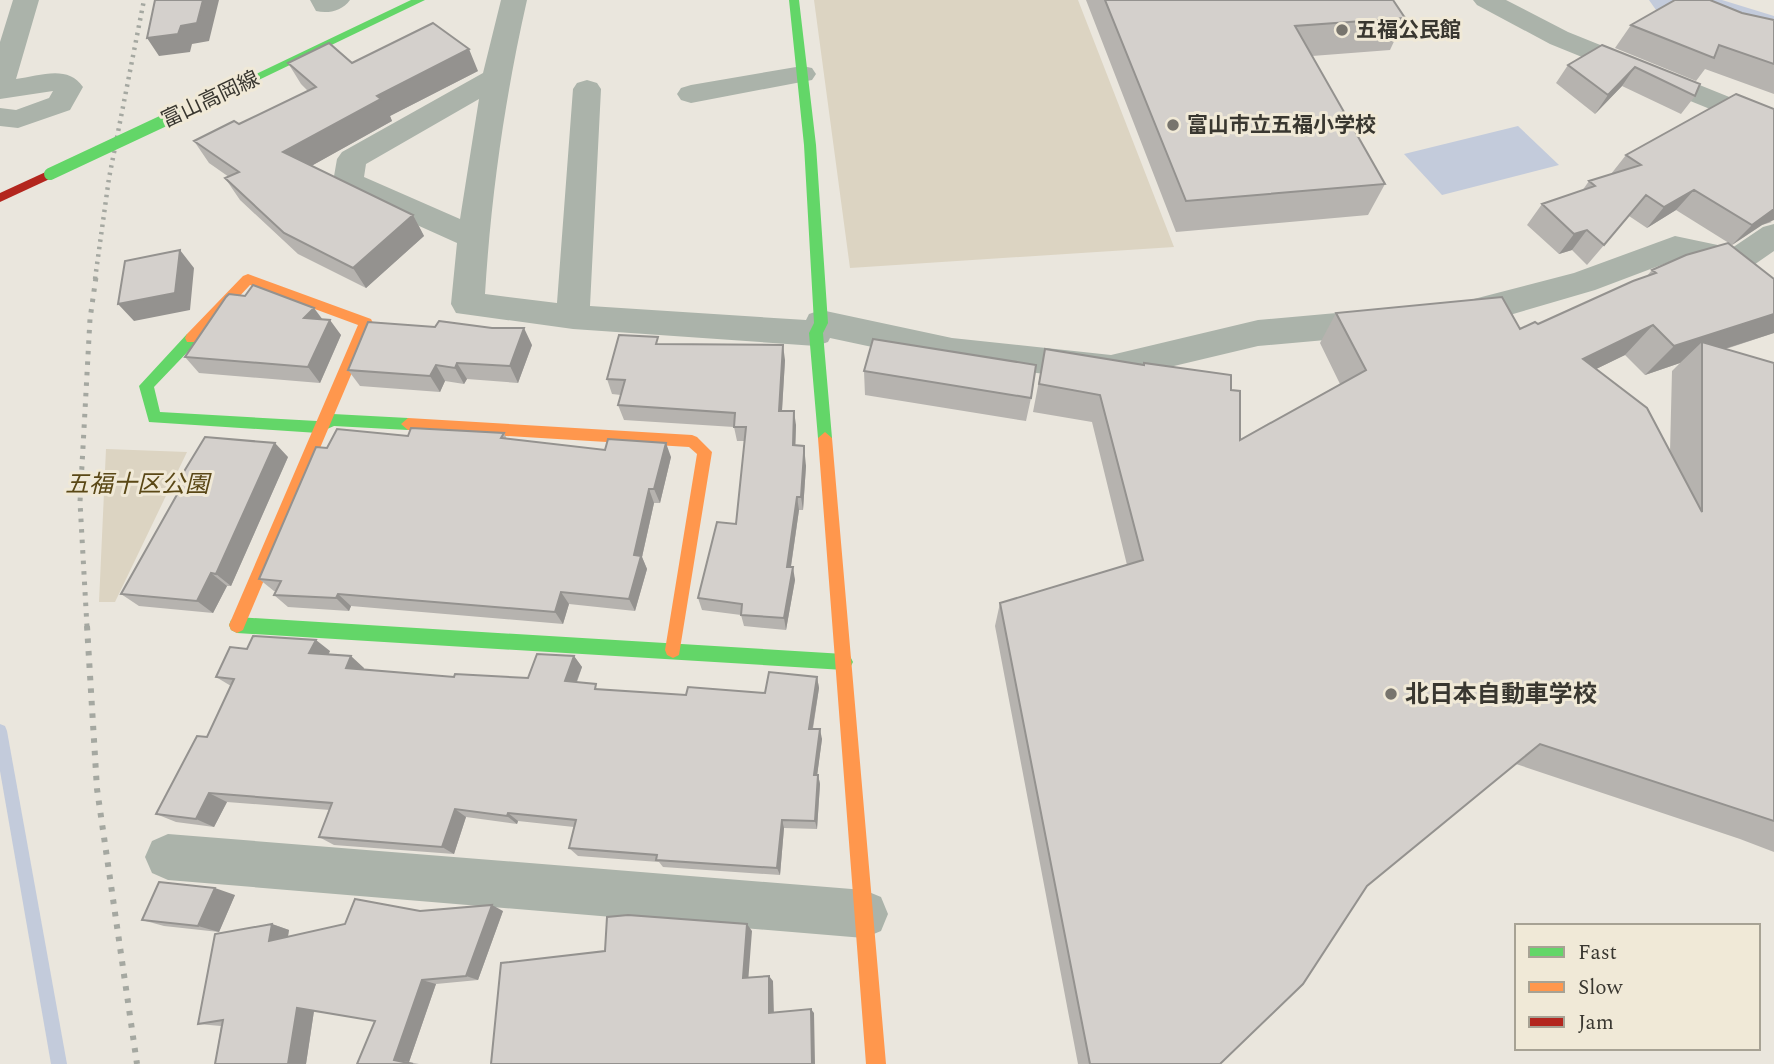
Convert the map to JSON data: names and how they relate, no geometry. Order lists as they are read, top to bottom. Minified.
{"streets":{"street":["富山高岡線"]},"parks":["五福十区公園"],"places":["五福公民館","富山市立五福小学校","北日本自動車学校"],"legend":["Fast","Slow","Jam"]}
